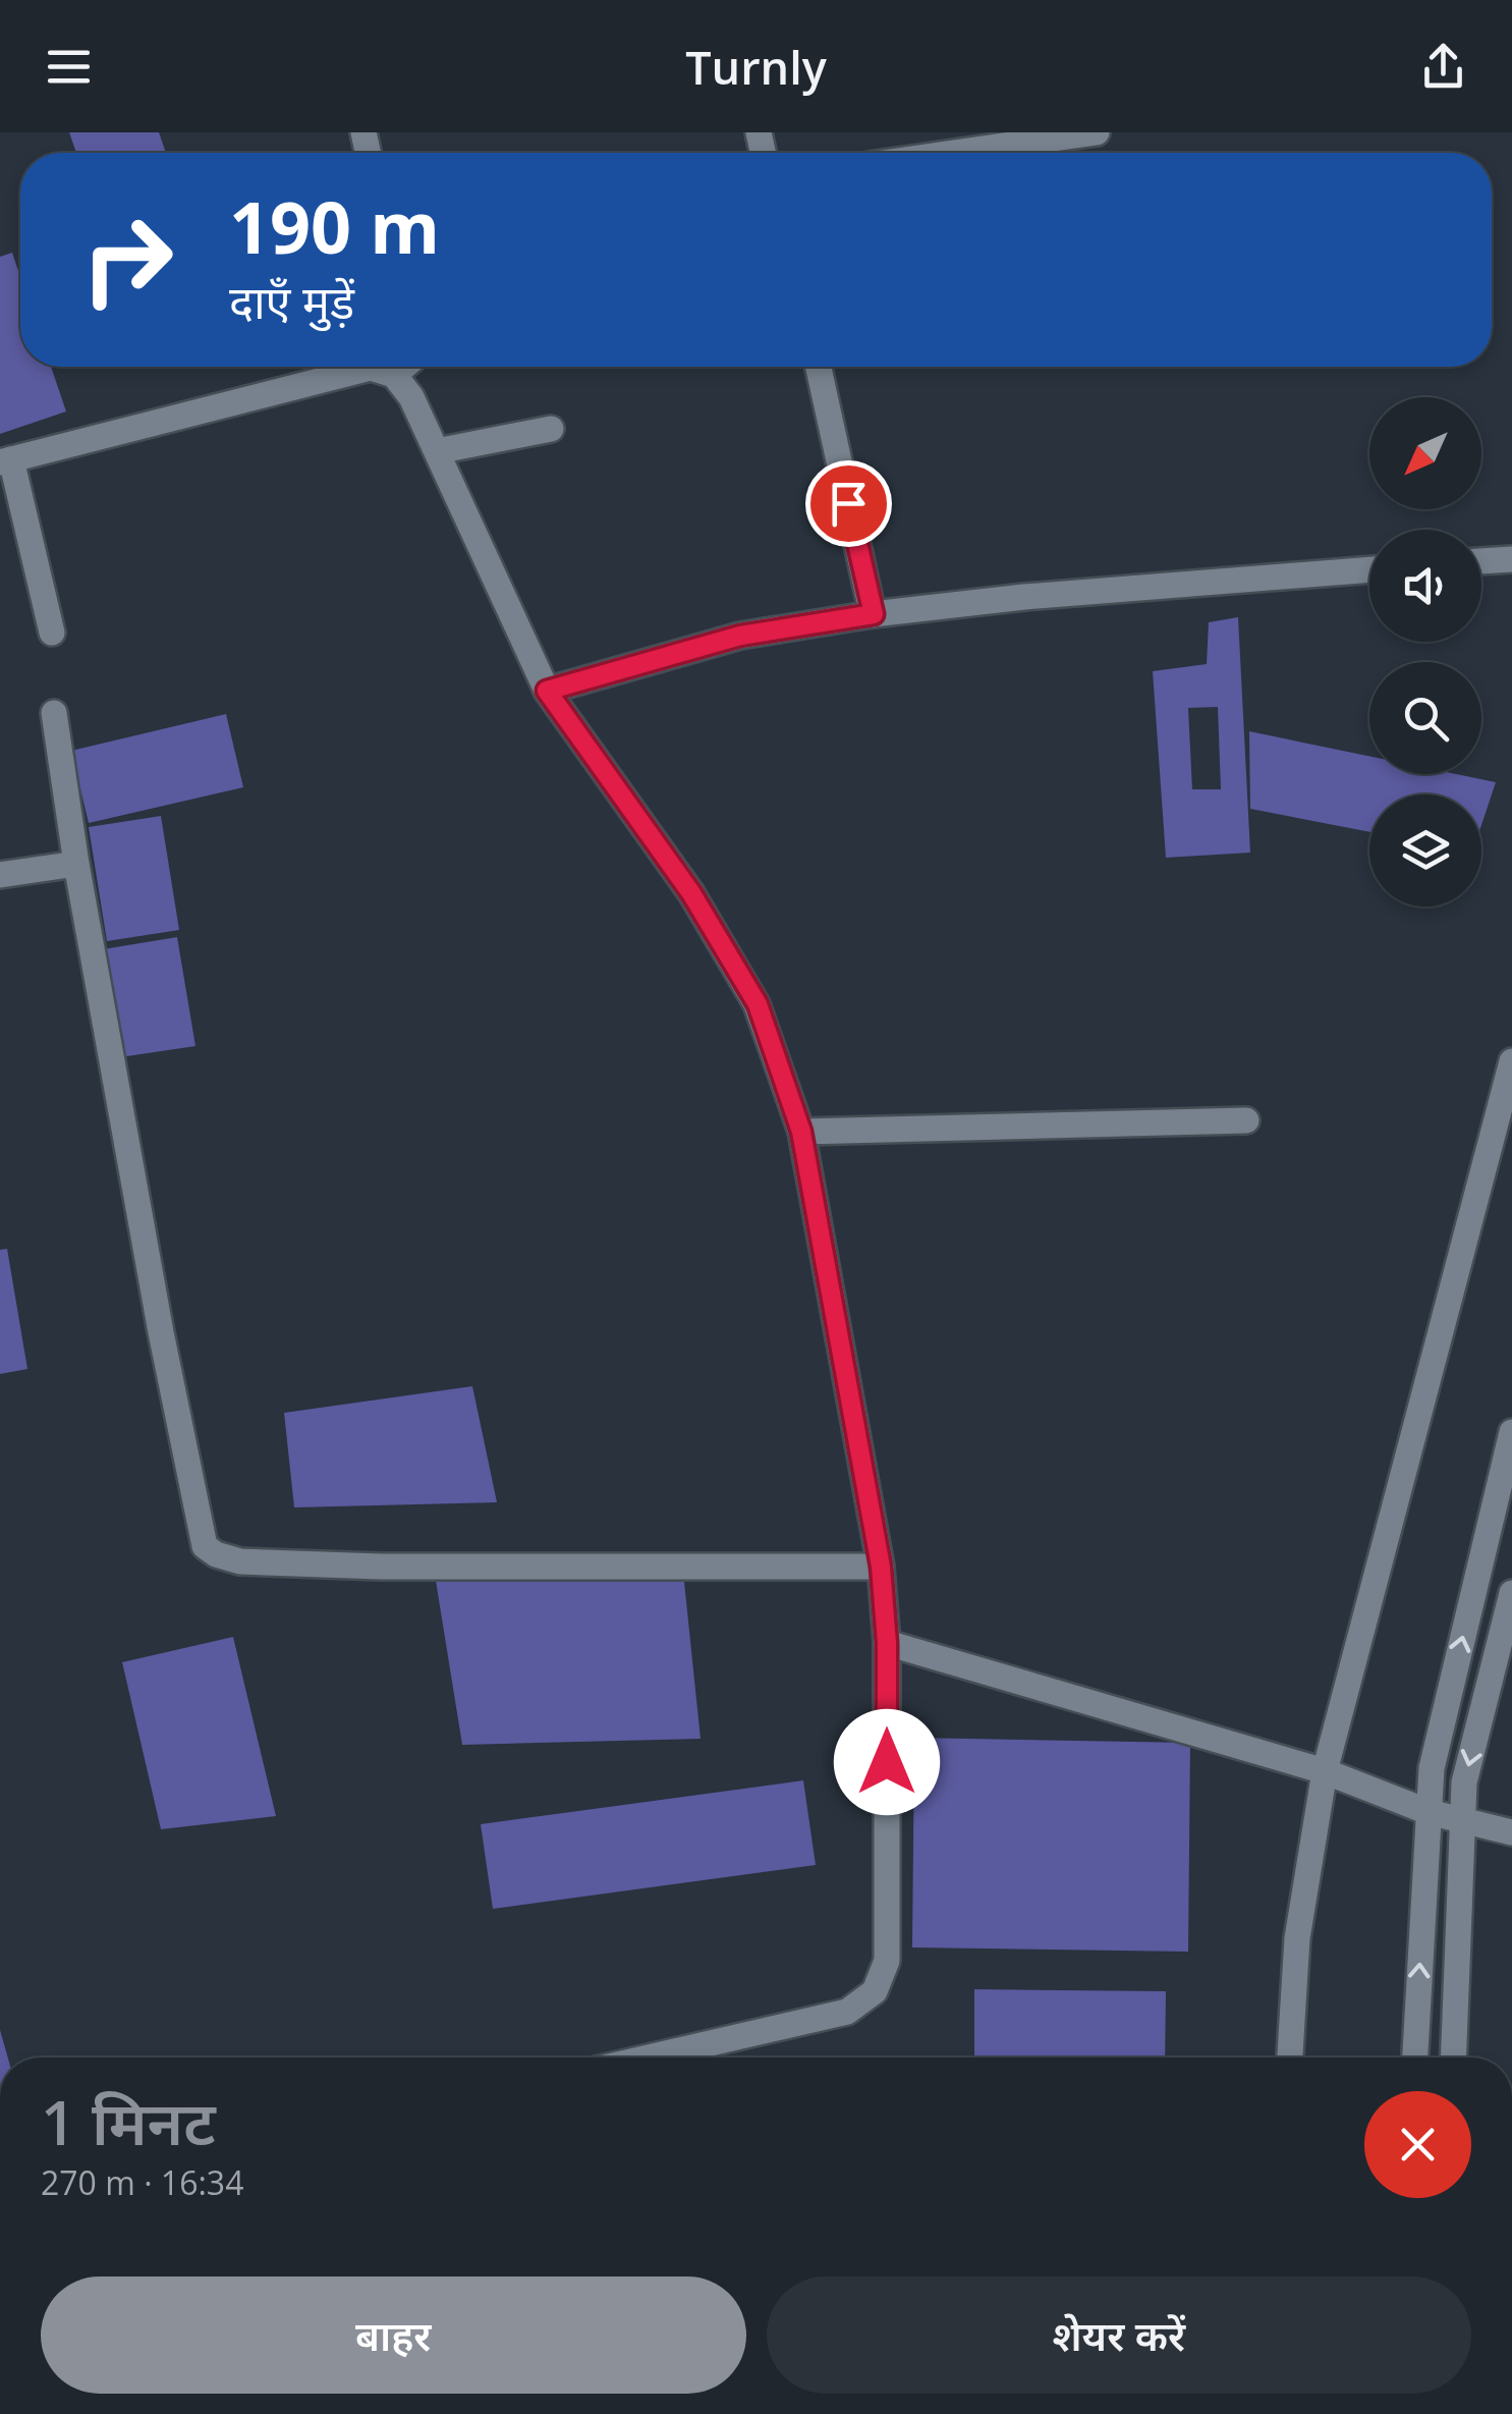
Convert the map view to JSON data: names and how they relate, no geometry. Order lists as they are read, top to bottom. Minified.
{"north":"bottom left","page":{"header":"Turnly","turn":["190 m","दाएँ मुड़ें"],"heading":["1 मिनट","270 m · 16:34"],"buttons":["बाहर","शेयर करें"]}}
